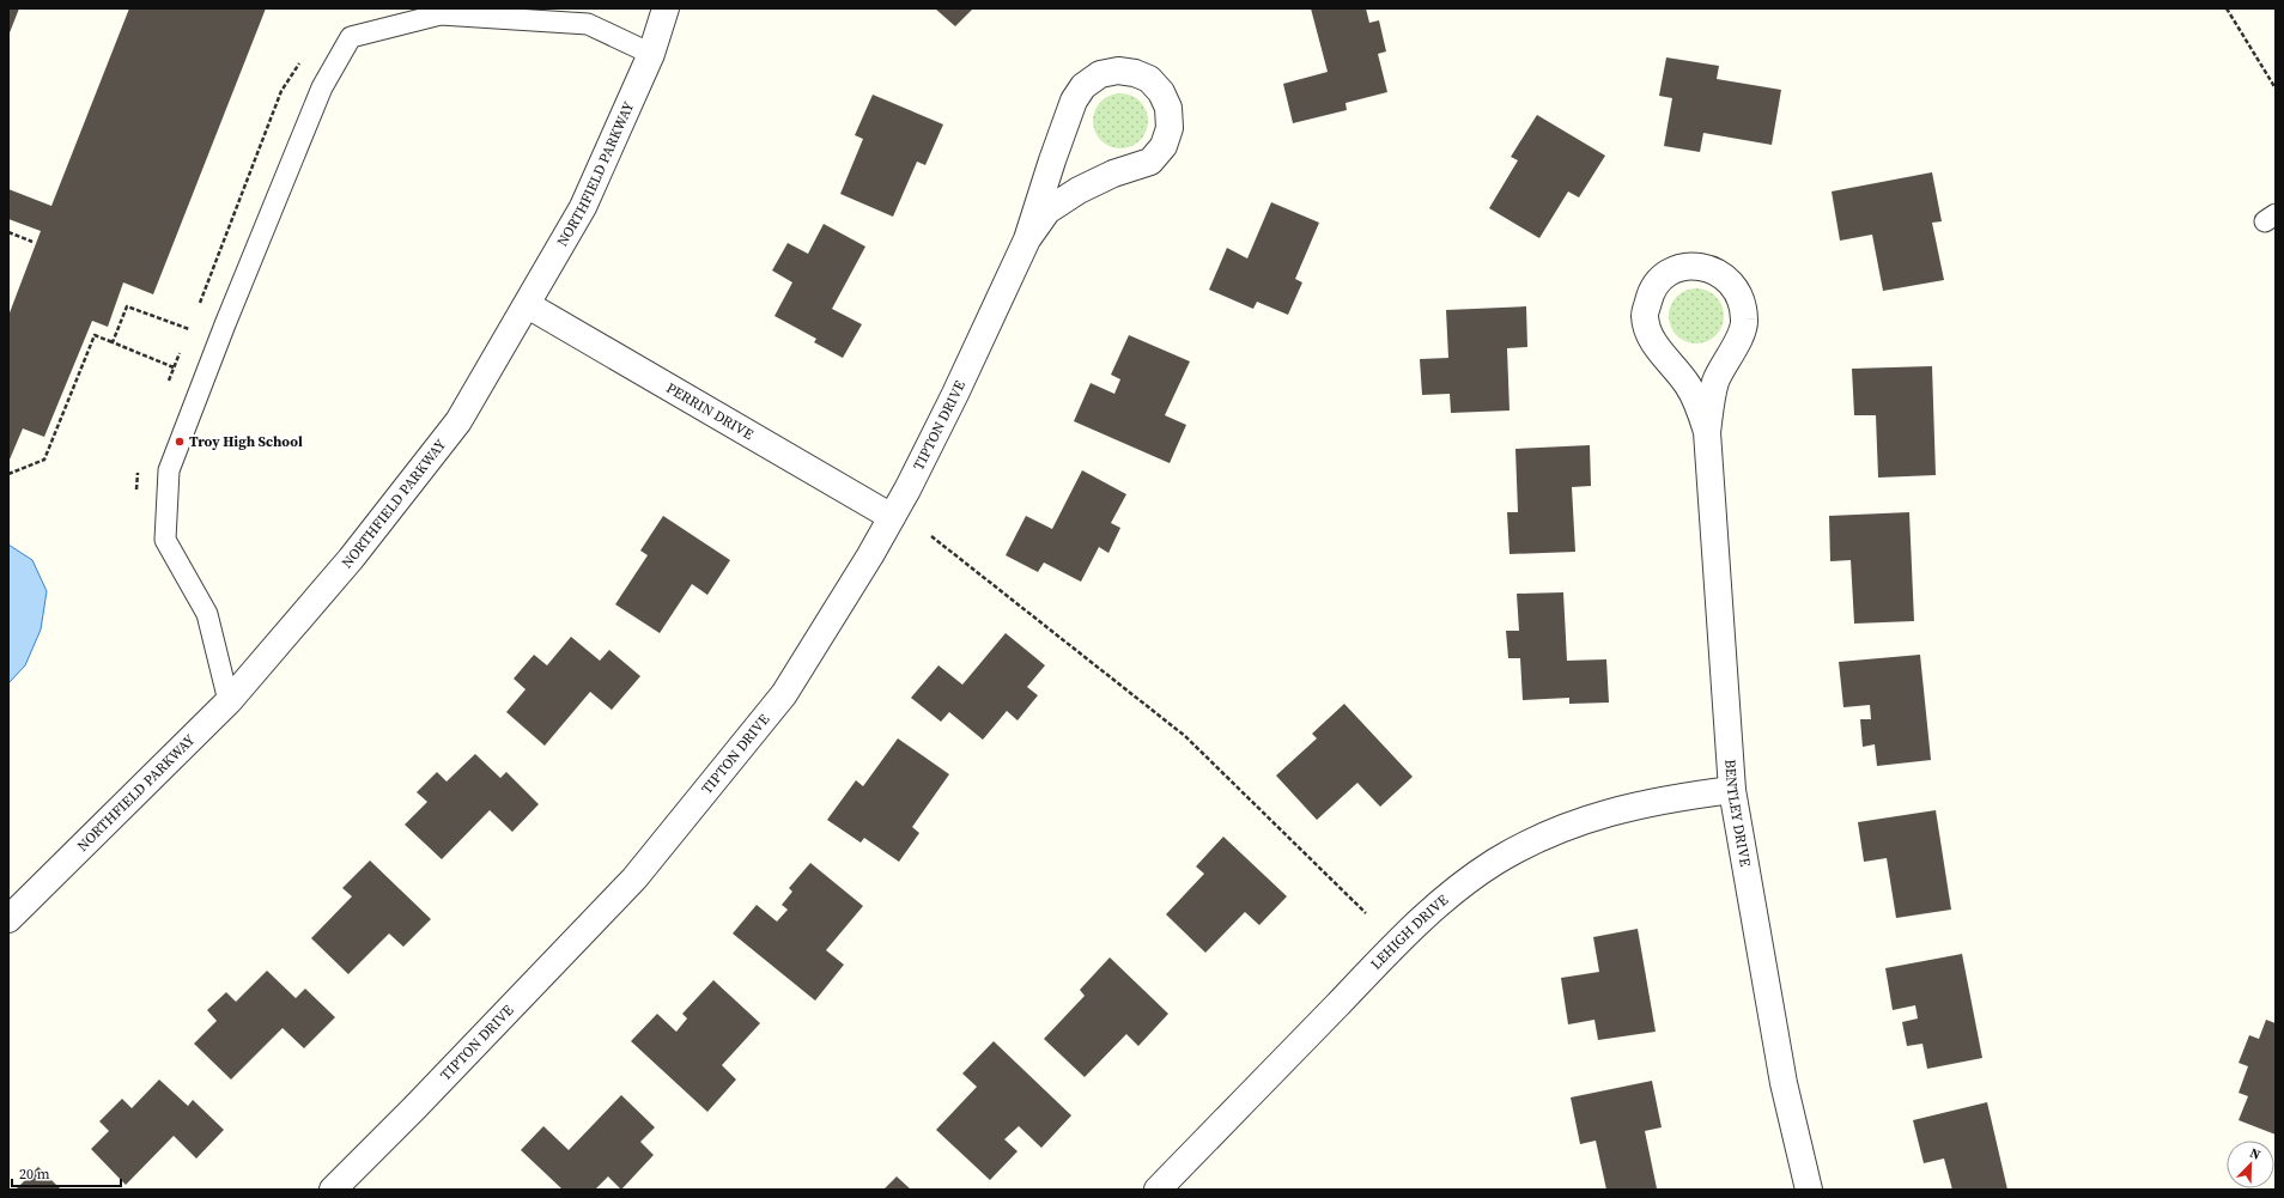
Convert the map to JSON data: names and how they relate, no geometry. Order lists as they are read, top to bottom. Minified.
{"streets":{"street":["NORTHFIELD PARKWAY","PERRIN DRIVE","TIPTON DRIVE","BENTLEY DRIVE","LEHIGH DRIVE"]},"crossings":[["NORTHFIELD PARKWAY","PERRIN DRIVE"],["PERRIN DRIVE","TIPTON DRIVE"],["BENTLEY DRIVE","LEHIGH DRIVE"]],"places":["Troy High School"],"scale_bar":"20 m","north":"top right"}
